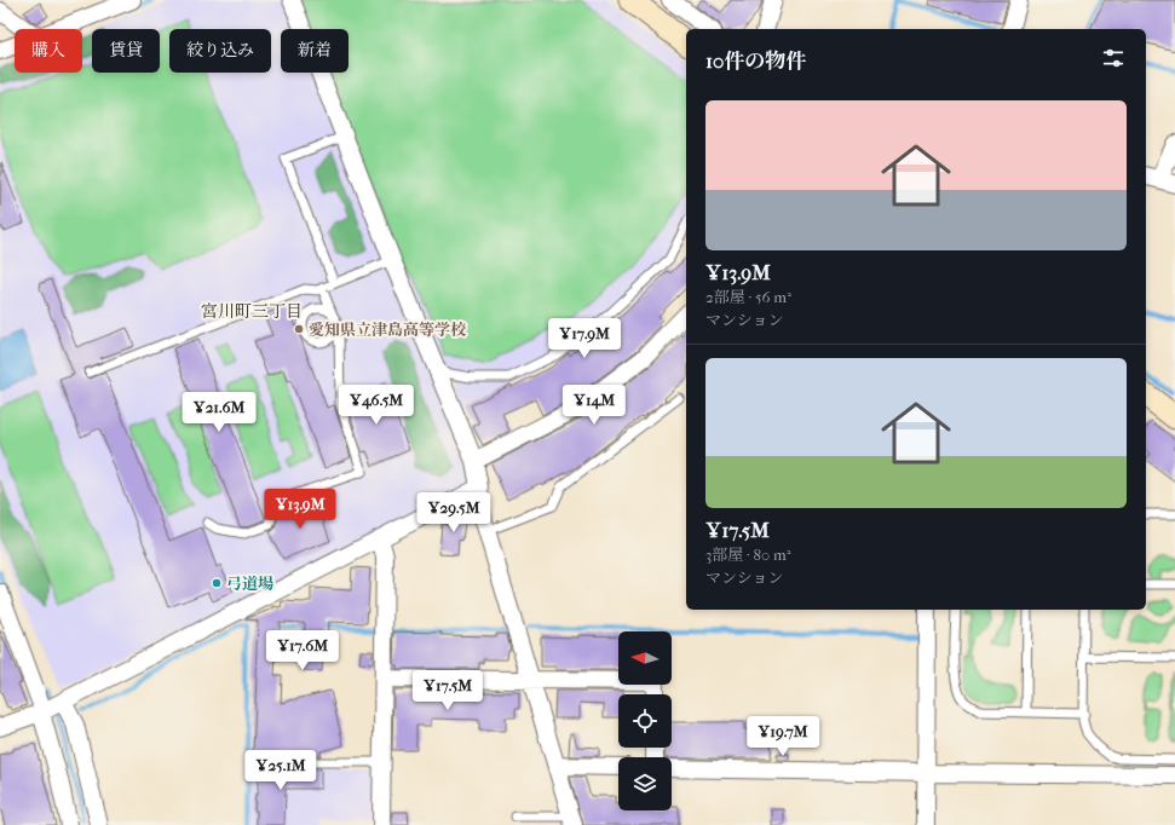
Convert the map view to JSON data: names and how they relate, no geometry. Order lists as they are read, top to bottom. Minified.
{"districts":["宮川町三丁目"],"places":["愛知県立津島高等学校","弓道場"],"north":"left","page":{"chip":["購入","賃貸","絞り込み","新着"],"heading":"10件の物件","list":[{"name":"¥13.9M","note":"2部屋 · 56 m² · マンション"},{"name":"¥17.5M","note":"3部屋 · 80 m² · マンション"}],"price":["¥17.9M","¥46.5M","¥14M","¥21.6M","¥13.9M","¥29.5M","¥17.6M","¥17.5M","¥19.7M","¥25.1M"]}}
